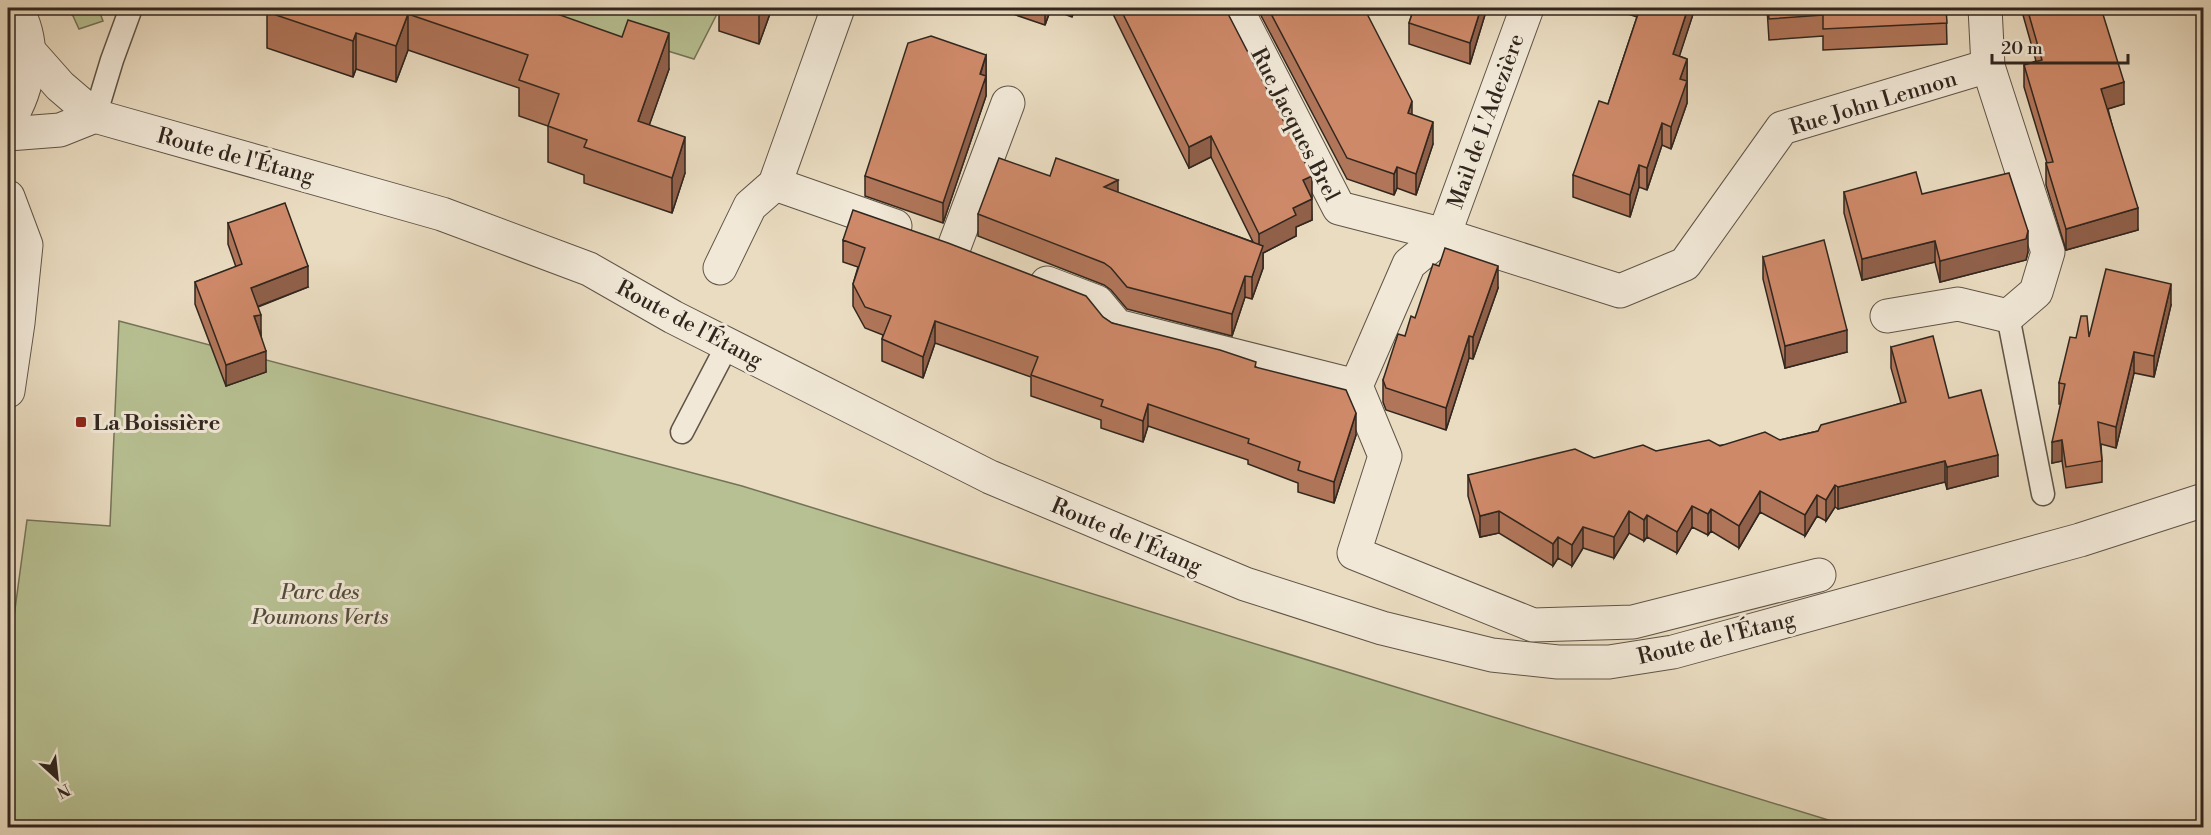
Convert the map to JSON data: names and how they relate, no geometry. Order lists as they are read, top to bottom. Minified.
{"streets":{"street":["Rue John Lennon","Mail de L'Adezière","Rue Jacques Brel","Route de l'Étang"]},"crossings":[["Rue John Lennon","Mail de L'Adezière"],["Rue John Lennon","Rue Jacques Brel"],["Mail de L'Adezière","Rue Jacques Brel"]],"parks":["Parc des Poumons Verts"],"places":{"transit":["La Boissière"]},"scale_bar":"20 m","north":"bottom right"}
